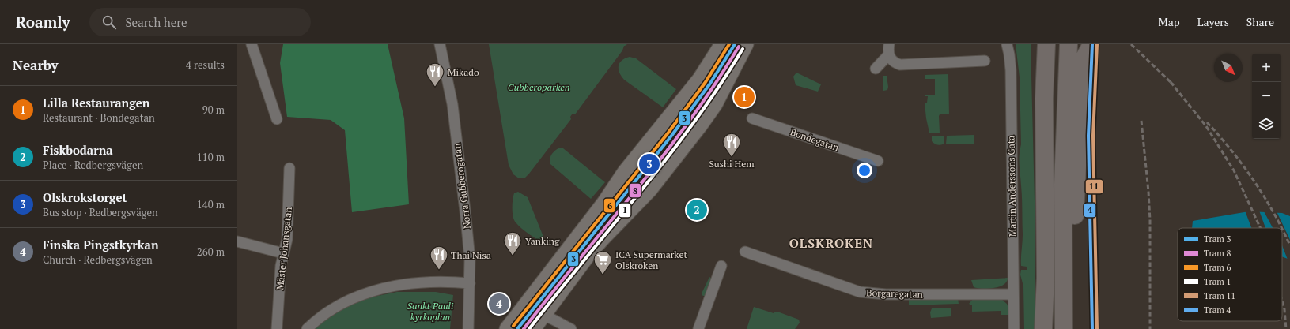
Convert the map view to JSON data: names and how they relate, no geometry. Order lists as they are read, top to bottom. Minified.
{"streets":{"street":["Bondegatan","Norra Gubberogatan","Martin Anderssons Gata","Mäster Johansgatan","Borgaregatan"]},"crossings":[["Martin Anderssons Gata","Borgaregatan"]],"districts":["OLSKROKEN"],"parks":["Gubberoparken","Sankt Pauli kyrkoplan"],"places":{"restaurant":["Mikado","Sushi Hem","Yanking","Thai Nisa"],"supermarket":["ICA Supermarket Olskroken"]},"lines":["tram line 3","tram line 6","tram line 11","tram line 4","tram line 8","tram line 1"],"legend":["Tram 3","Tram 8","Tram 6","Tram 1","Tram 11","Tram 4"],"north":"bottom right","page":{"header":"Roamly","search":"Search here","nav":["Map","Layers","Share"],"heading":["Nearby","4 results"],"map_buttons":["+","−"],"list":[{"mark":"1","name":"Lilla Restaurangen","note":"Restaurant · Bondegatan","value":"90 m"},{"mark":"2","name":"Fiskbodarna","note":"Place · Redbergsvägen","value":"110 m"},{"mark":"3","name":"Olskrokstorget","note":"Bus stop · Redbergsvägen","value":"140 m"},{"mark":"4","name":"Finska Pingstkyrkan","note":"Church · Redbergsvägen","value":"260 m"}],"pins":["1","3","2","4"]}}
